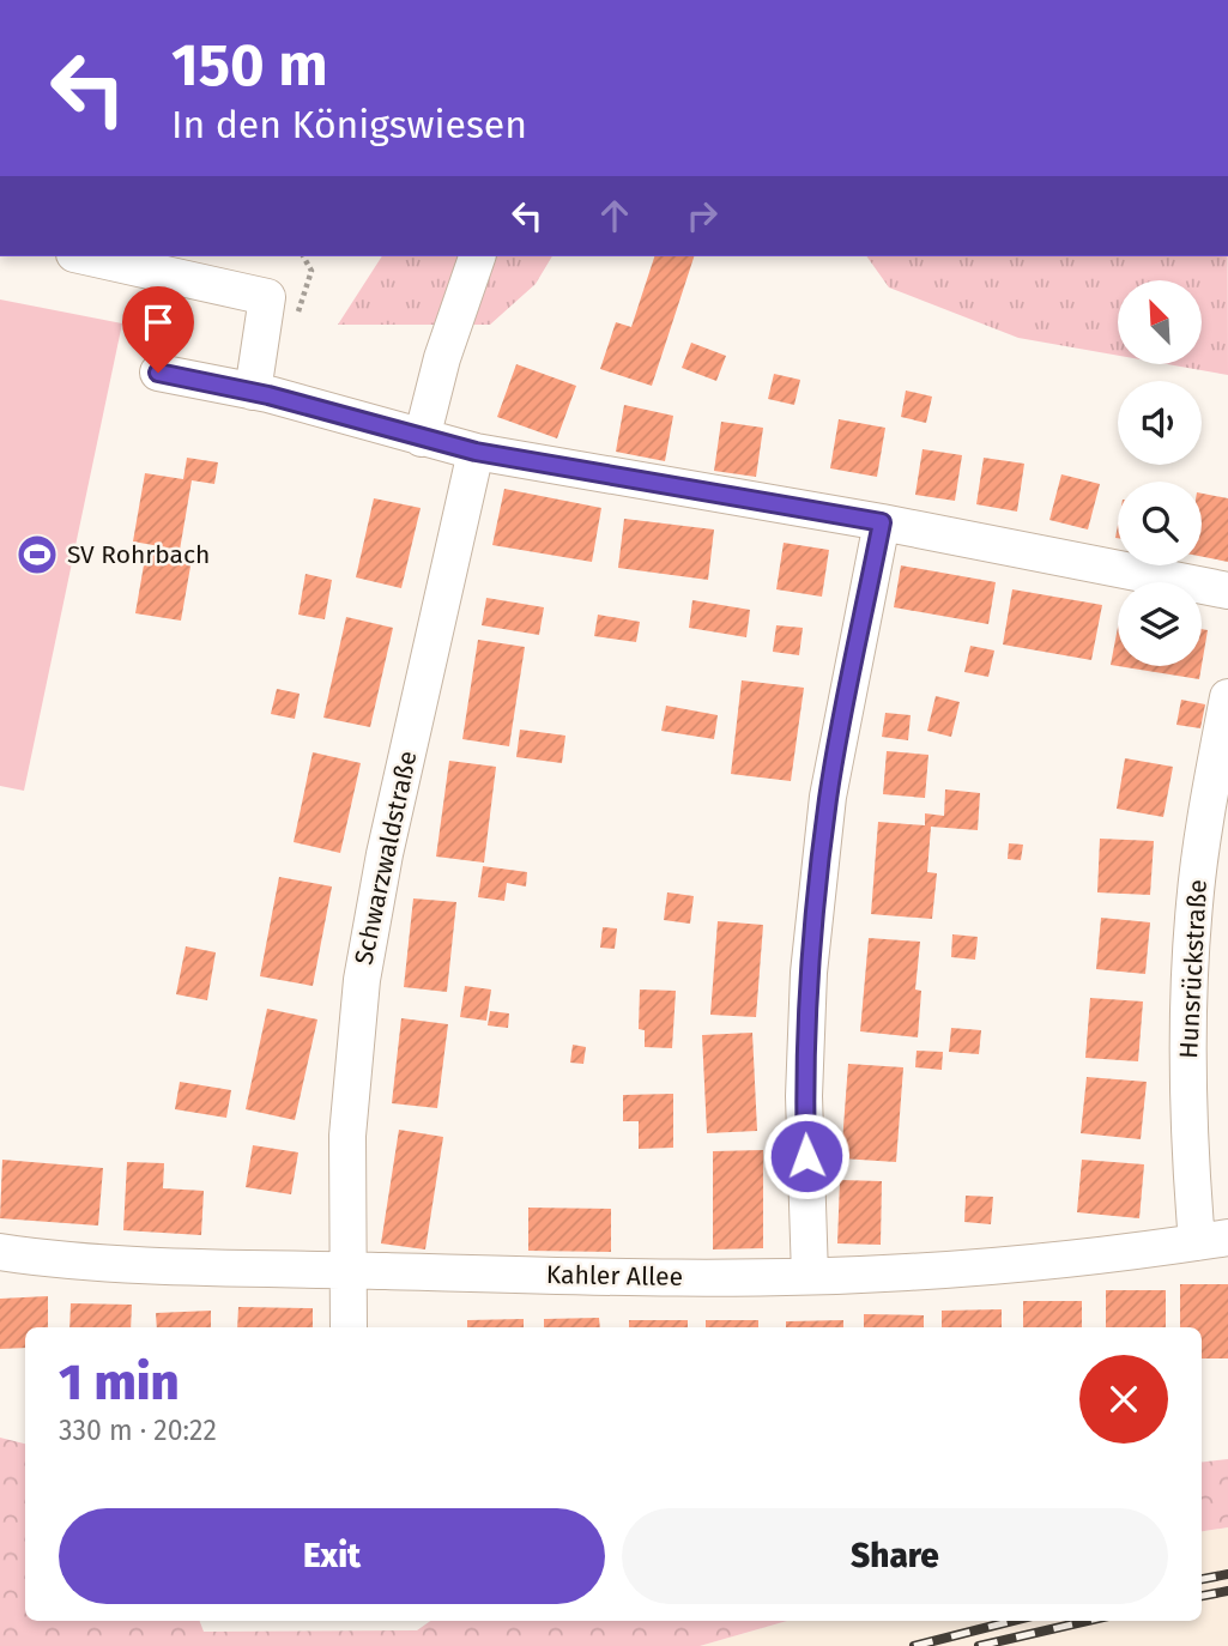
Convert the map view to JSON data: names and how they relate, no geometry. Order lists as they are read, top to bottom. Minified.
{"streets":{"street":["Schwarzwaldstraße","Hunsrückstraße","Kahler Allee"]},"crossings":[["Schwarzwaldstraße","Kahler Allee"],["Hunsrückstraße","Kahler Allee"]],"places":{"sports":["SV Rohrbach"]},"north":"top left","page":{"turn":["150 m","In den Königswiesen"],"heading":["1 min","330 m · 20:22"],"buttons":["Exit","Share"]}}
